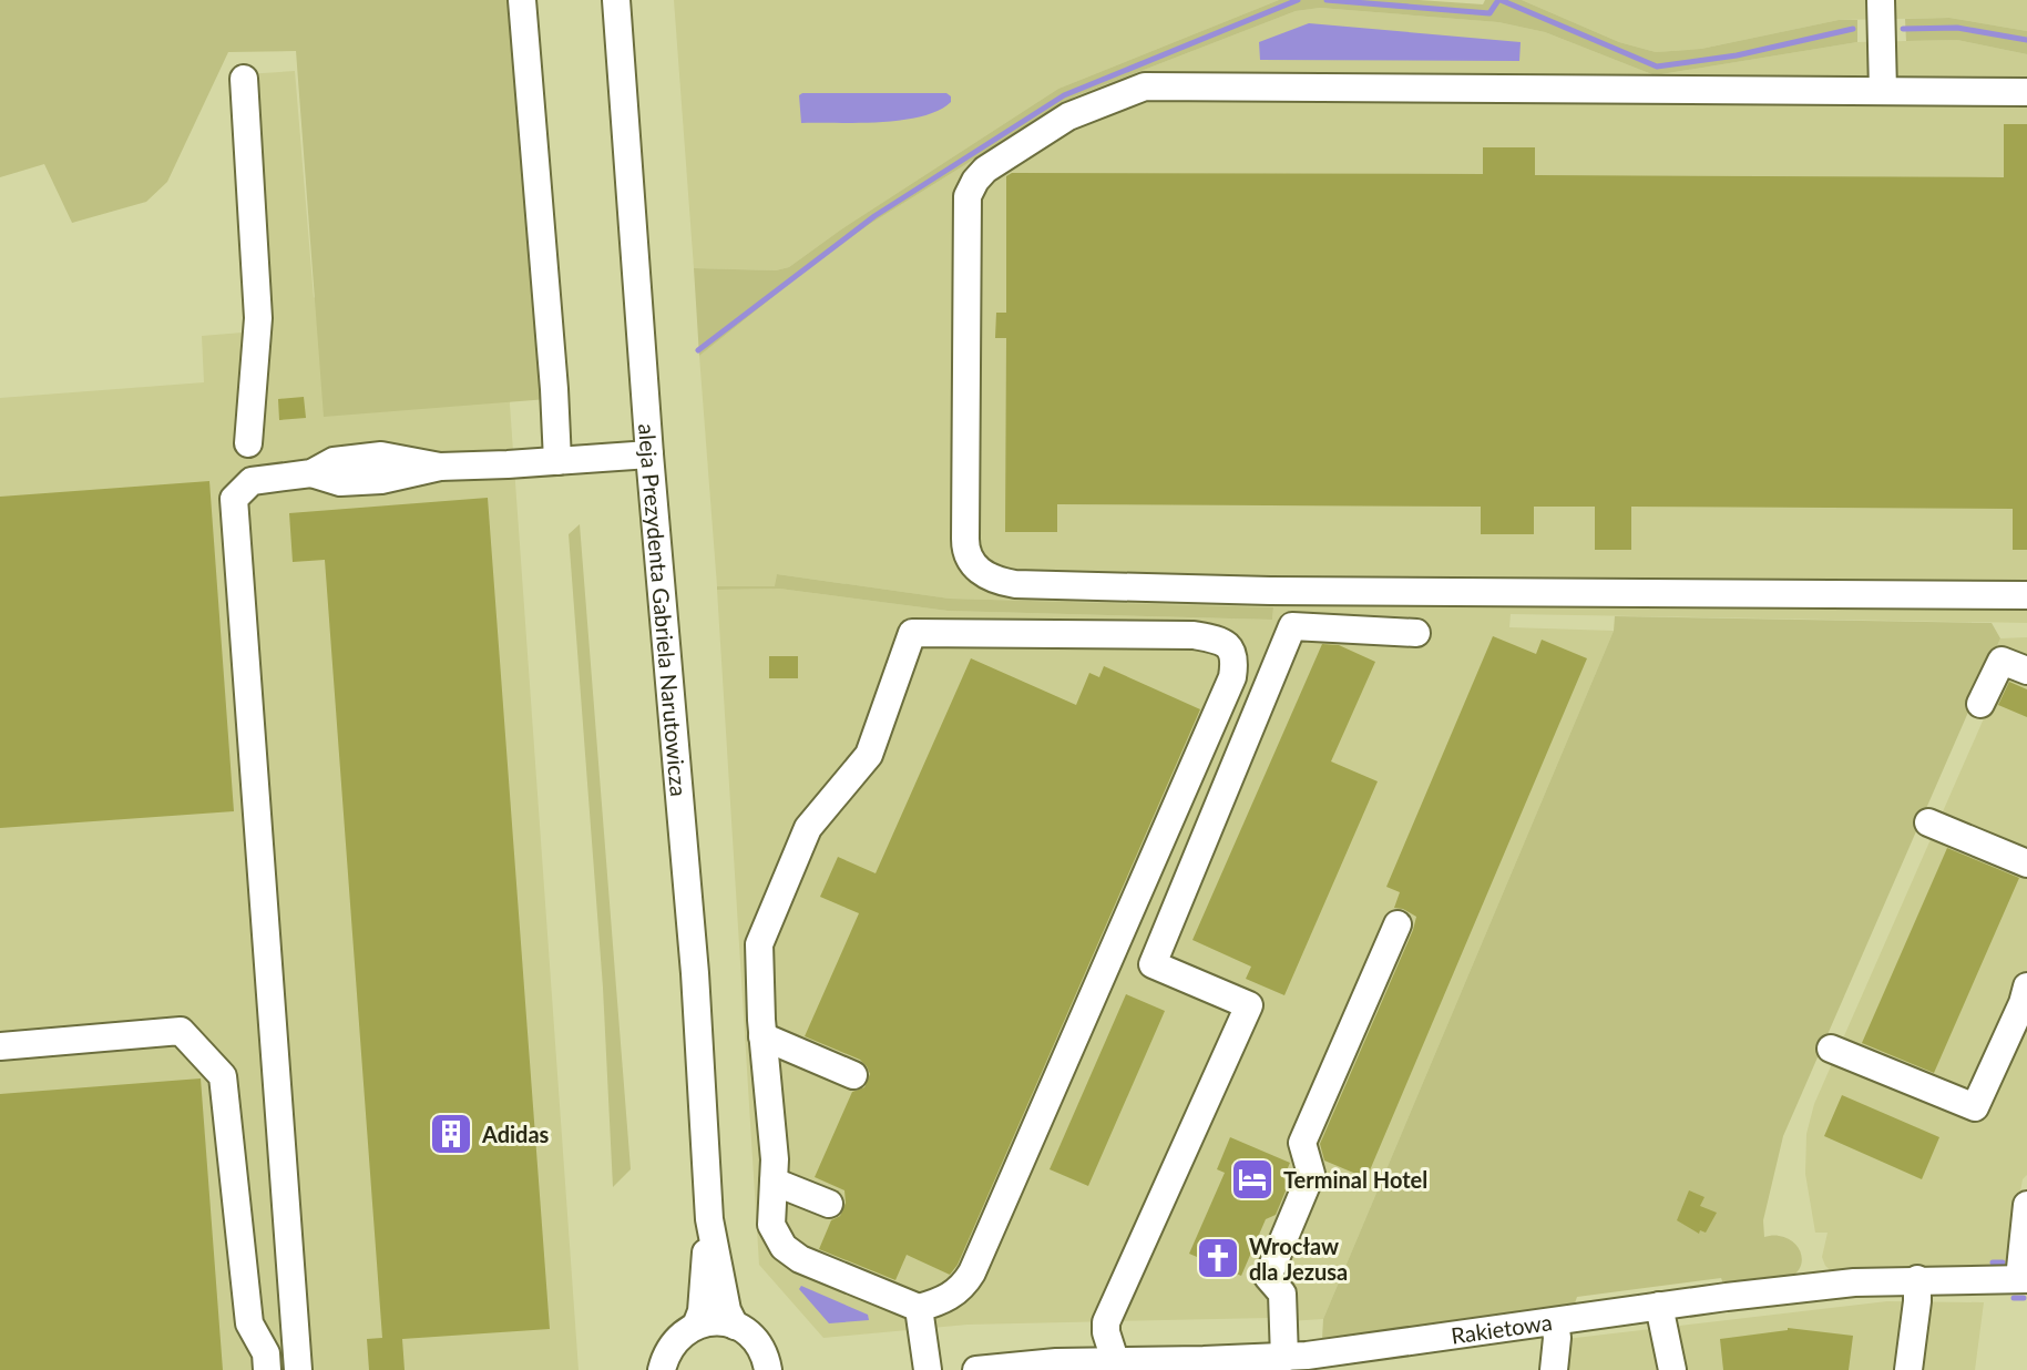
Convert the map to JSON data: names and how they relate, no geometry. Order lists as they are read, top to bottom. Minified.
{"streets":{"street":["aleja Prezydenta Gabriela Narutowicza","Rakietowa"]},"places":{"building":["Adidas"],"hotel":["Terminal Hotel"],"church":["Wrocław dla Jezusa"]}}
